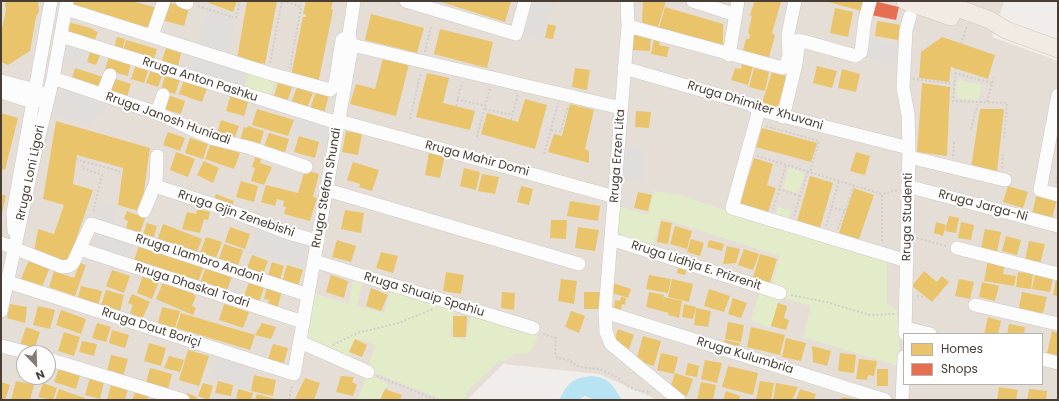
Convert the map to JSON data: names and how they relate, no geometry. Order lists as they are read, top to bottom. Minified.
{"streets":{"street":["Rruga Anton Pashku","Rruga Dhimiter Xhuvani","Rruga Janosh Huniadi","Rruga Erzen Lita","Rruga Mahir Domi","Rruga Loni Ligori","Rruga Stefan Shundi","Rruga Jarga-Ni","Rruga Gjin Zenebishi","Rruga Studenti","Rruga Llambro Andoni","Rruga Lidhja E. Prizrenit","Rruga Dhaskal Todri","Rruga Shuaip Spahiu","Rruga Daut Boriçi","Rruga Kulumbria"]},"crossings":[["Rruga Anton Pashku","Rruga Mahir Domi"],["Rruga Anton Pashku","Rruga Loni Ligori"],["Rruga Anton Pashku","Rruga Stefan Shundi"],["Rruga Dhimiter Xhuvani","Rruga Erzen Lita"],["Rruga Dhimiter Xhuvani","Rruga Studenti"],["Rruga Janosh Huniadi","Rruga Loni Ligori"],["Rruga Erzen Lita","Rruga Mahir Domi"],["Rruga Erzen Lita","Rruga Lidhja E. Prizrenit"],["Rruga Erzen Lita","Rruga Kulumbria"],["Rruga Mahir Domi","Rruga Stefan Shundi"],["Rruga Loni Ligori","Rruga Daut Boriçi"],["Rruga Stefan Shundi","Rruga Gjin Zenebishi"],["Rruga Stefan Shundi","Rruga Llambro Andoni"],["Rruga Stefan Shundi","Rruga Dhaskal Todri"],["Rruga Stefan Shundi","Rruga Shuaip Spahiu"],["Rruga Stefan Shundi","Rruga Daut Boriçi"],["Rruga Jarga-Ni","Rruga Studenti"]],"legend":["Homes","Shops"],"north":"bottom right"}
